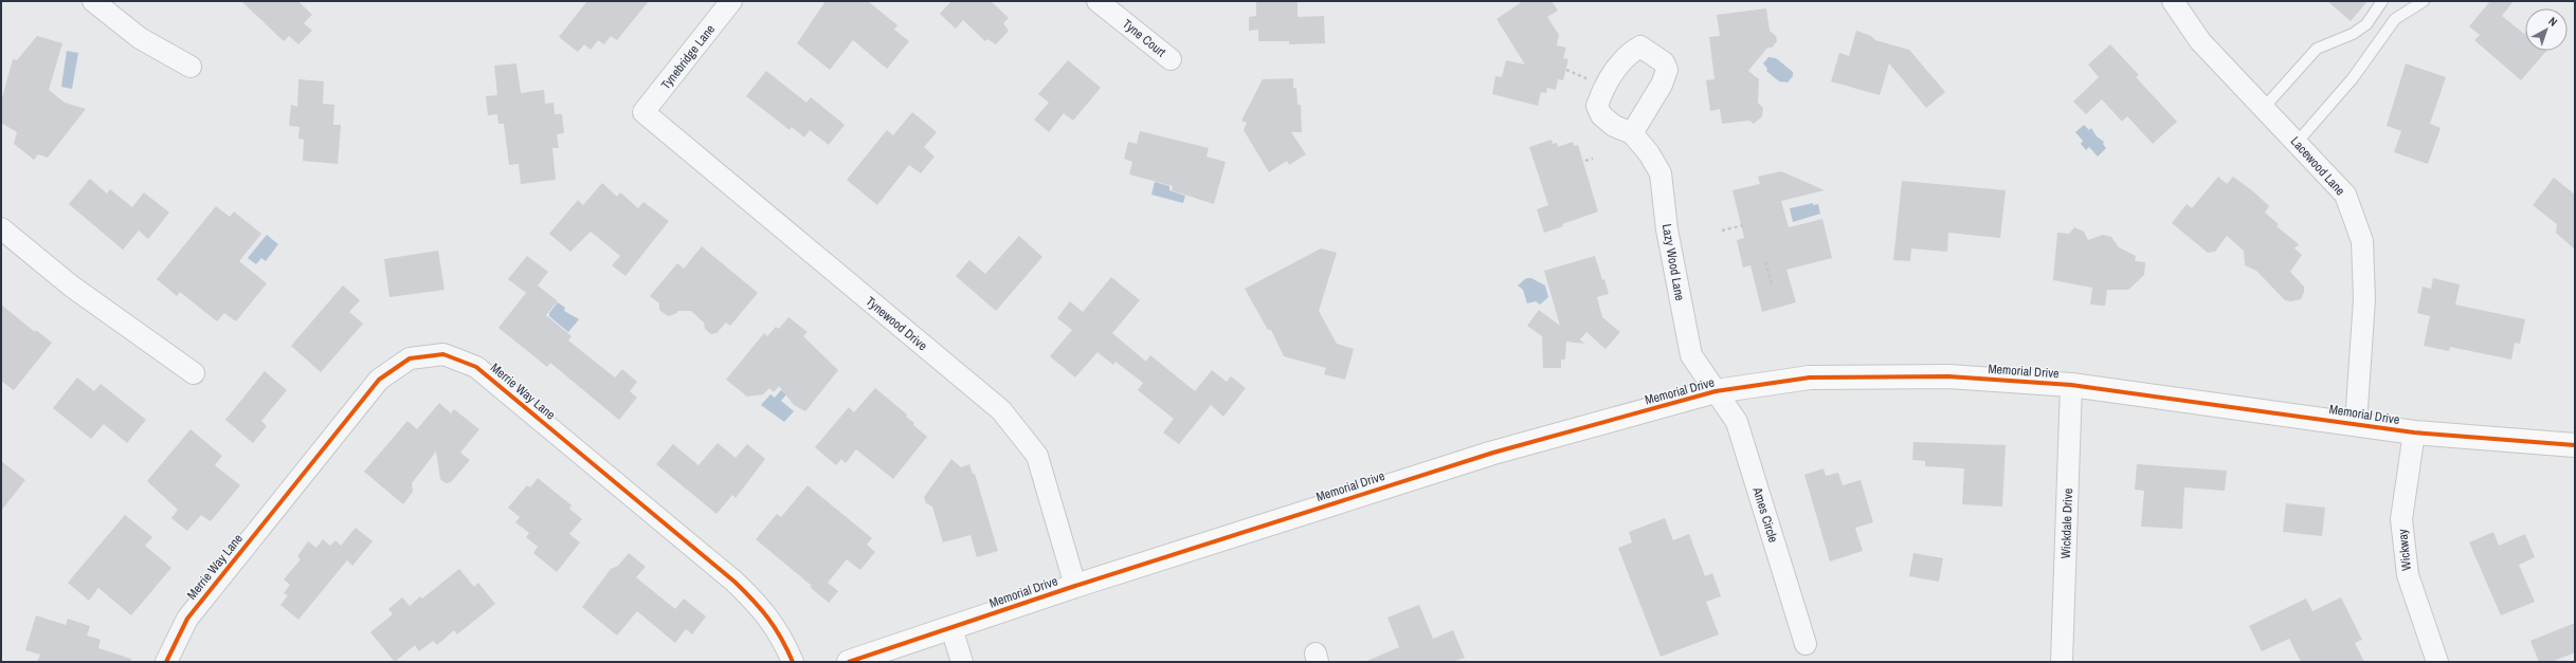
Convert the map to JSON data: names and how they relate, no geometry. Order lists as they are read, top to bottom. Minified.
{"streets":{"street":["Tyne Court","Tynebridge Lane","Lacewood Lane","Lazy Wood Lane","Tynewood Drive","Memorial Drive","Merrie Way Lane","Ames Circle","Wickdale Drive","Wickway"]},"crossings":[["Tynebridge Lane","Tynewood Drive"],["Lacewood Lane","Memorial Drive"],["Lazy Wood Lane","Memorial Drive"],["Lazy Wood Lane","Ames Circle"],["Tynewood Drive","Memorial Drive"],["Memorial Drive","Ames Circle"],["Memorial Drive","Wickdale Drive"],["Memorial Drive","Wickway"]],"north":"top right"}
